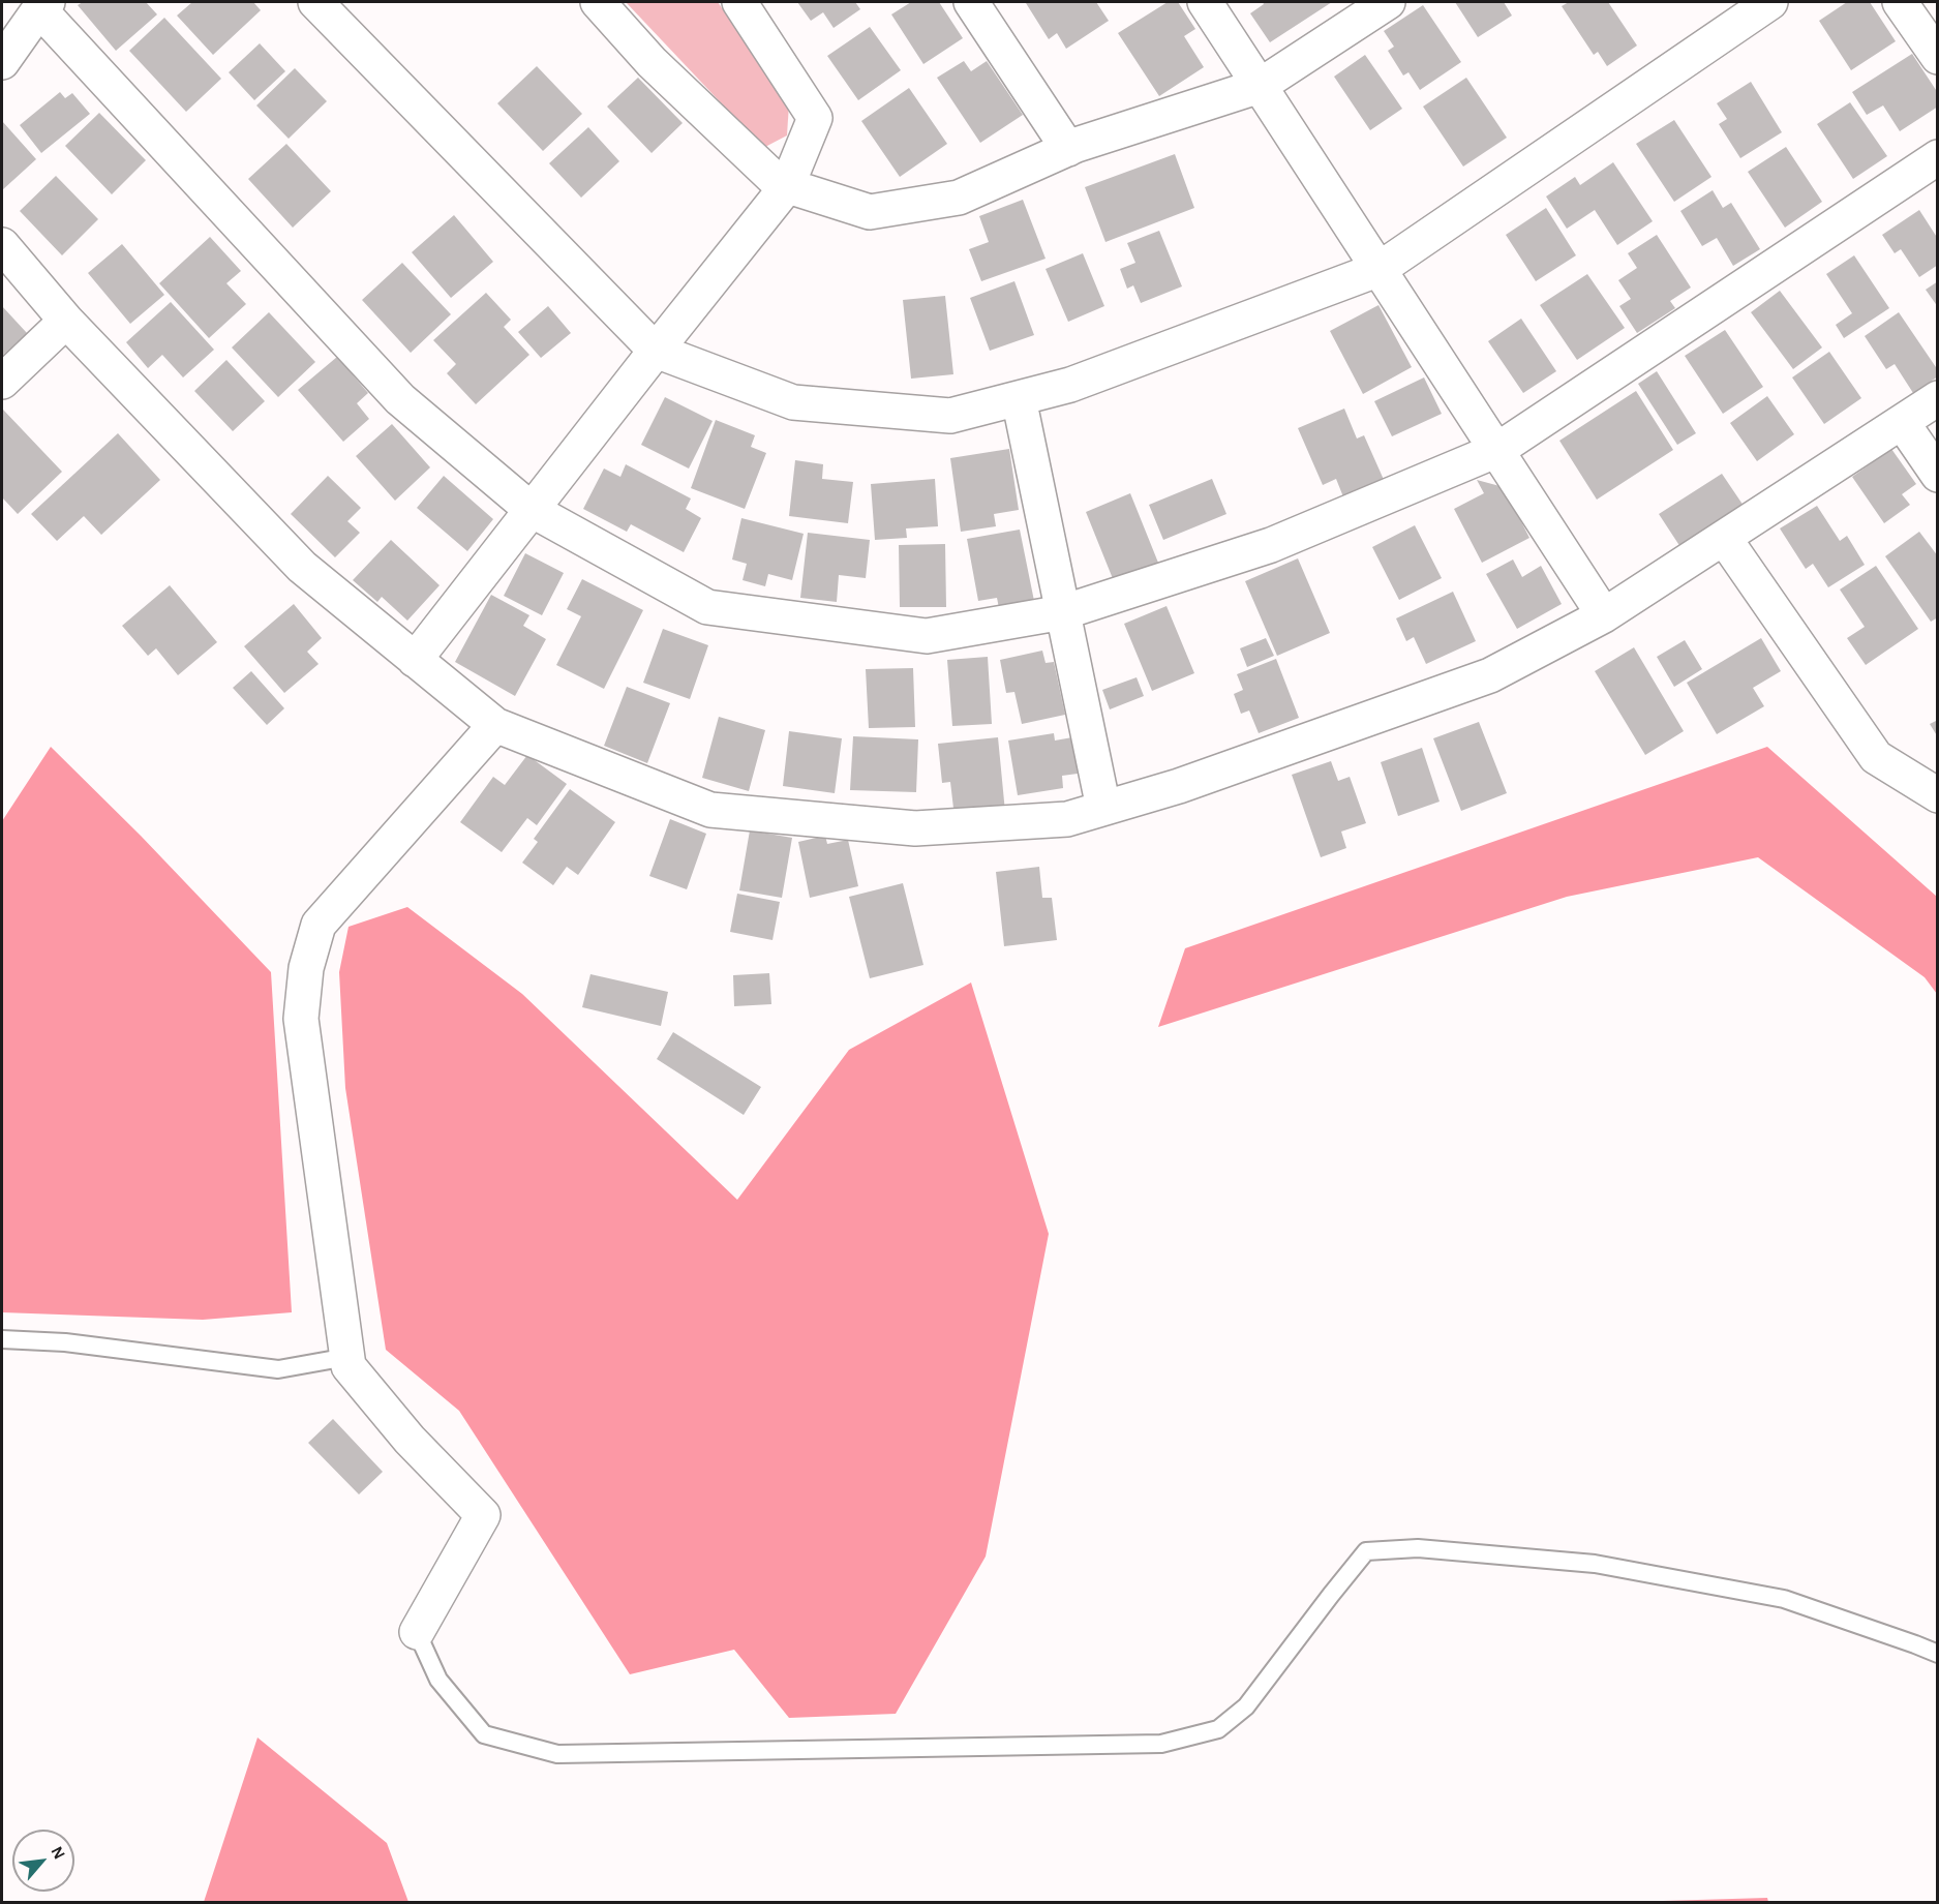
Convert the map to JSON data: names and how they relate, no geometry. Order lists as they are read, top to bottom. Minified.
{"north":"top right"}
